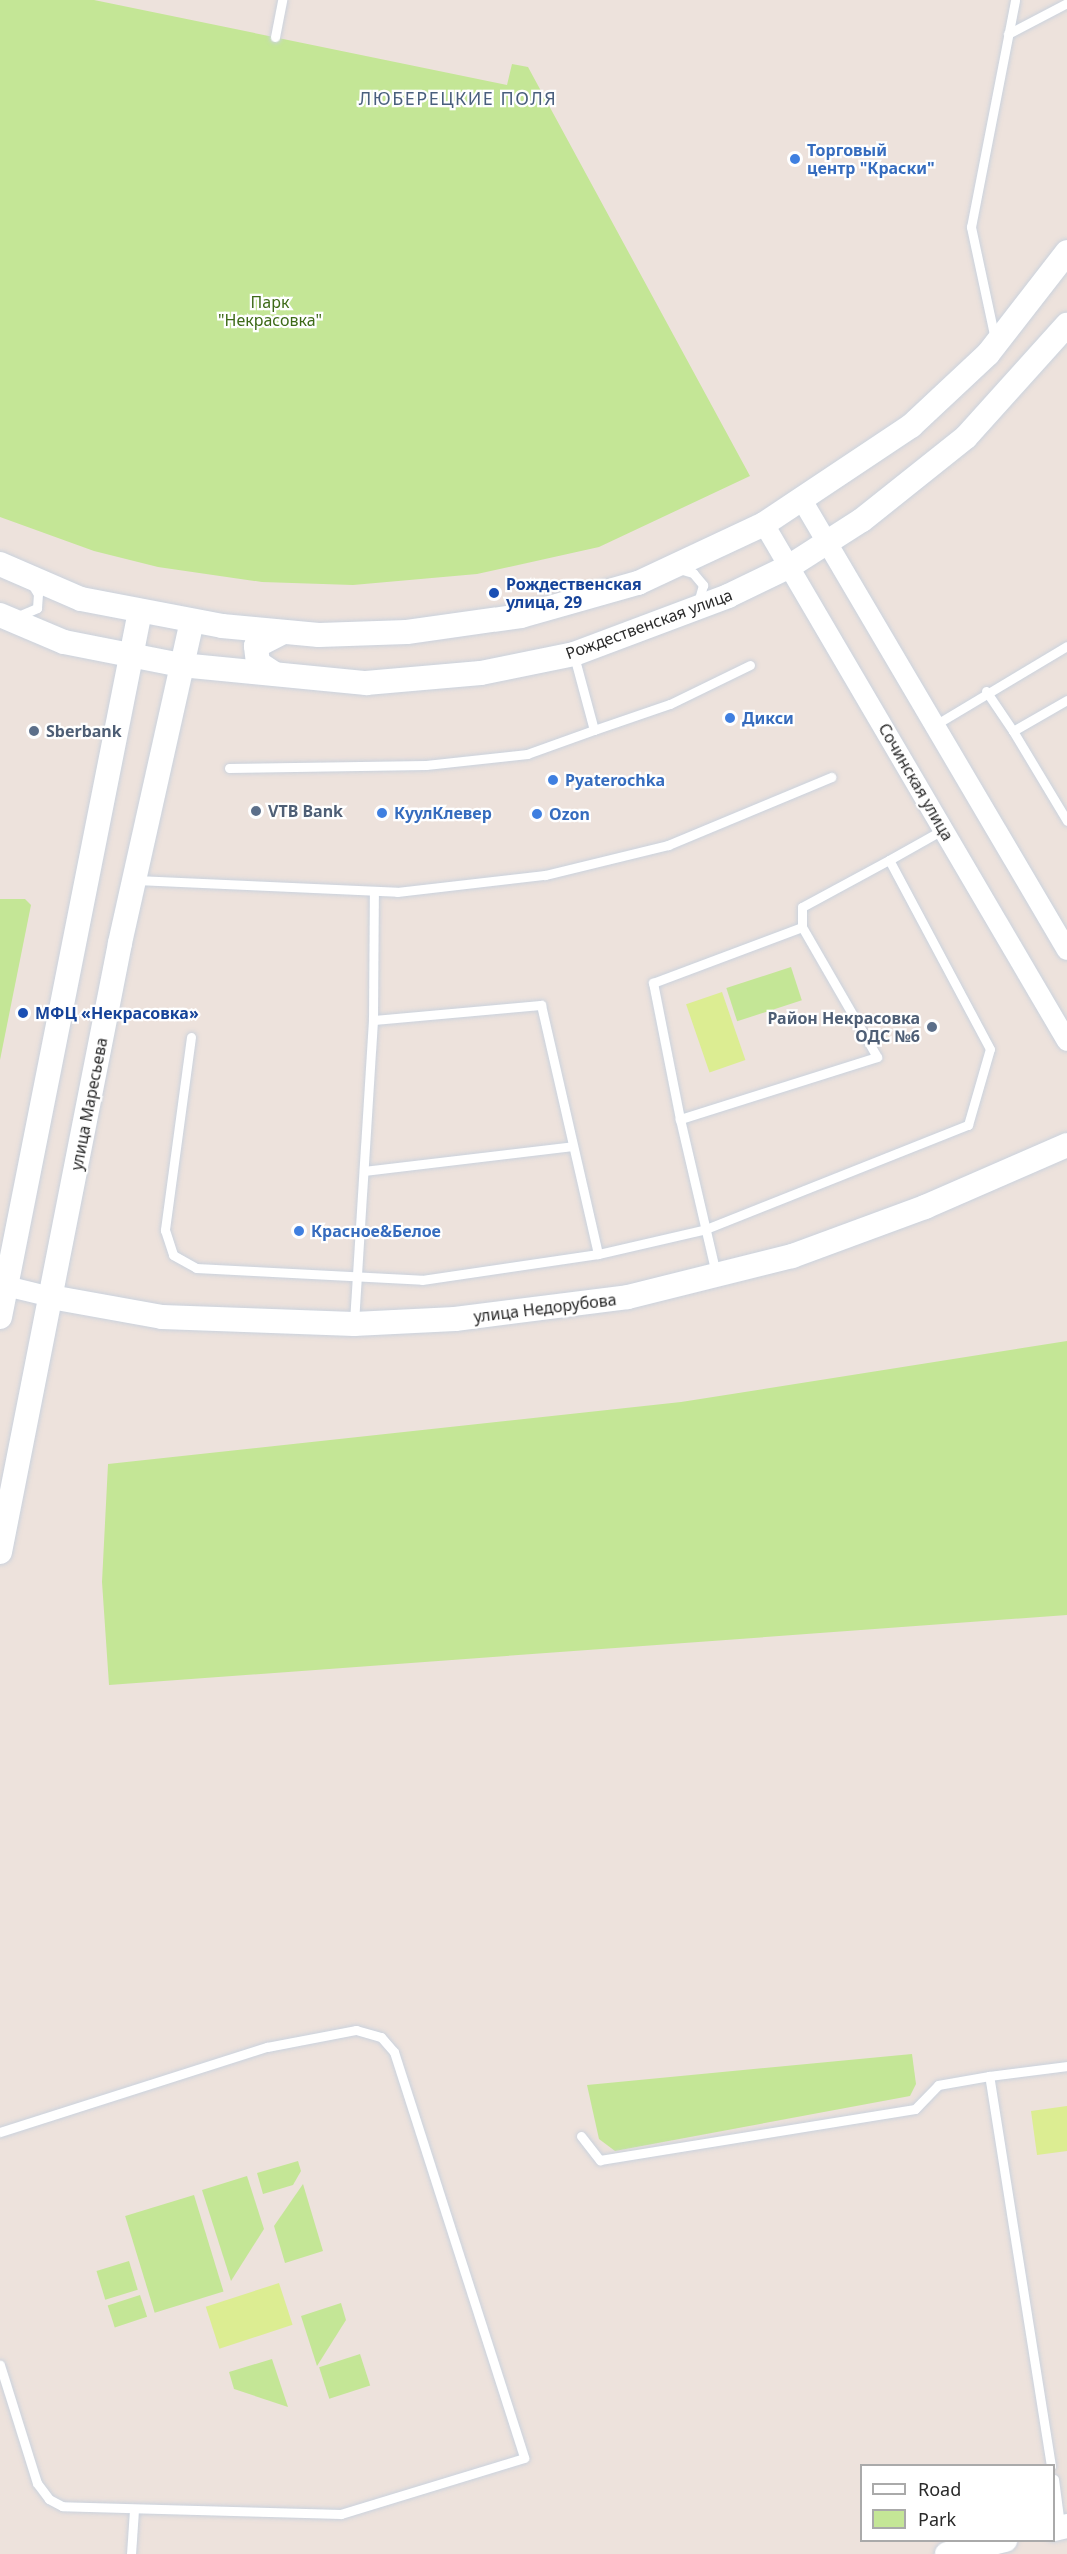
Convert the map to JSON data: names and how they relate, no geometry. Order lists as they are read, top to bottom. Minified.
{"streets":{"street":["Рождественская улица","Сочинская улица","улица Маресьева","улица Недорубова"]},"crossings":[["Рождественская улица","Сочинская улица"],["Рождественская улица","улица Маресьева"],["улица Маресьева","улица Недорубова"]],"districts":["ЛЮБЕРЕЦКИЕ ПОЛЯ"],"parks":["Парк \"Некрасовка\""],"places":["Торговый центр \"Краски\"","Рождественская улица, 29","Дикси","Sberbank","Pyaterochka","VTB Bank","КуулКлевер","Ozon","МФЦ «Некрасовка»","Район Некрасовка ОДС №6","Красное&Белое"],"legend":["Road","Park"]}
